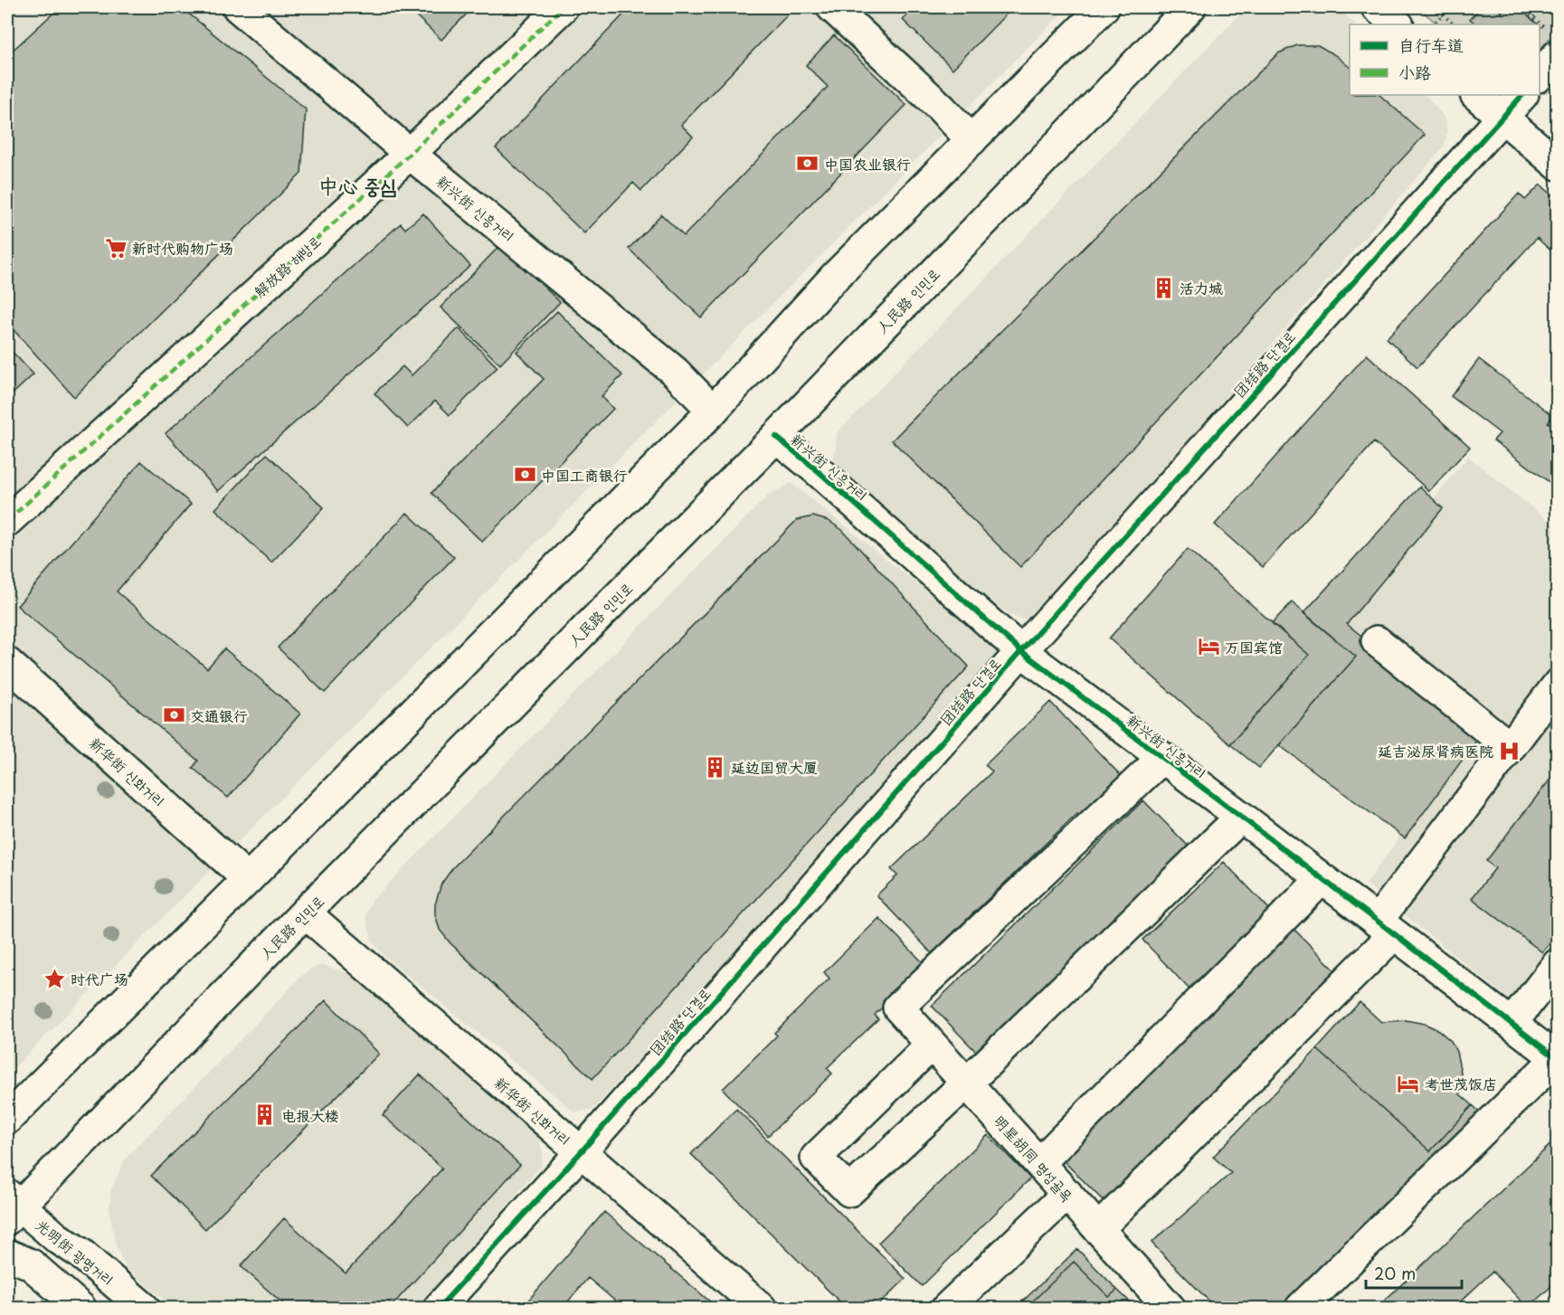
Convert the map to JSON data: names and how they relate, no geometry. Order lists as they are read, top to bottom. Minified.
{"streets":{"street":["新兴街 신흥거리","解放路 해방로","人民路 인민로","团结路 단결로","新华街 신화거리","明星胡同 명성골목","光明街 광명거리"]},"crossings":[["新兴街 신흥거리","解放路 해방로"],["新兴街 신흥거리","人民路 인민로"],["新兴街 신흥거리","团结路 단결로"],["新兴街 신흥거리","明星胡同 명성골목"],["人民路 인민로","新华街 신화거리"],["人民路 인민로","光明街 광명거리"],["团结路 단결로","新华街 신화거리"]],"districts":["中心 중심"],"places":{"bank":["中国农业银行","中国工商银行","交通银行"],"supermarket":["新时代购物广场"],"building":["活力城","延边国贸大厦","电报大楼"],"hotel":["万国宾馆","考世茂饭店"],"hospital":["延吉泌尿肾病医院"],"place":["时代广场"]},"legend":["自行车道","小路"],"scale_bar":"20 m"}
